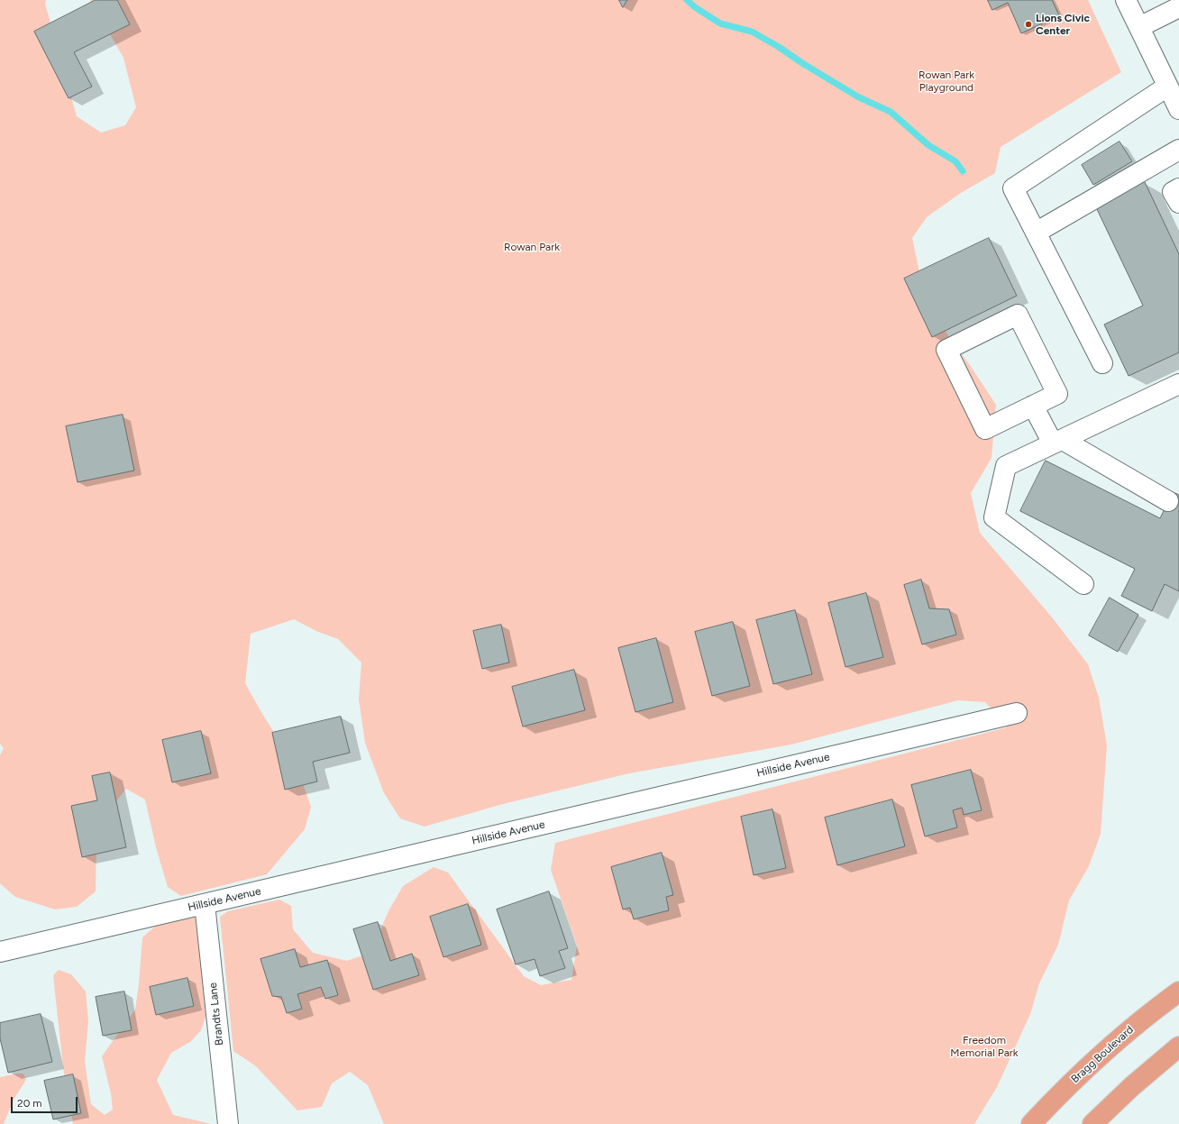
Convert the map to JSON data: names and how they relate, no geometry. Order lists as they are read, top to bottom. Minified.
{"streets":{"main road":["Bragg Boulevard"],"street":["Hillside Avenue","Brandts Lane"]},"crossings":[["Hillside Avenue","Brandts Lane"]],"parks":["Rowan Park Playground","Rowan Park","Freedom Memorial Park"],"places":["Lions Civic Center"],"scale_bar":"20 m"}
